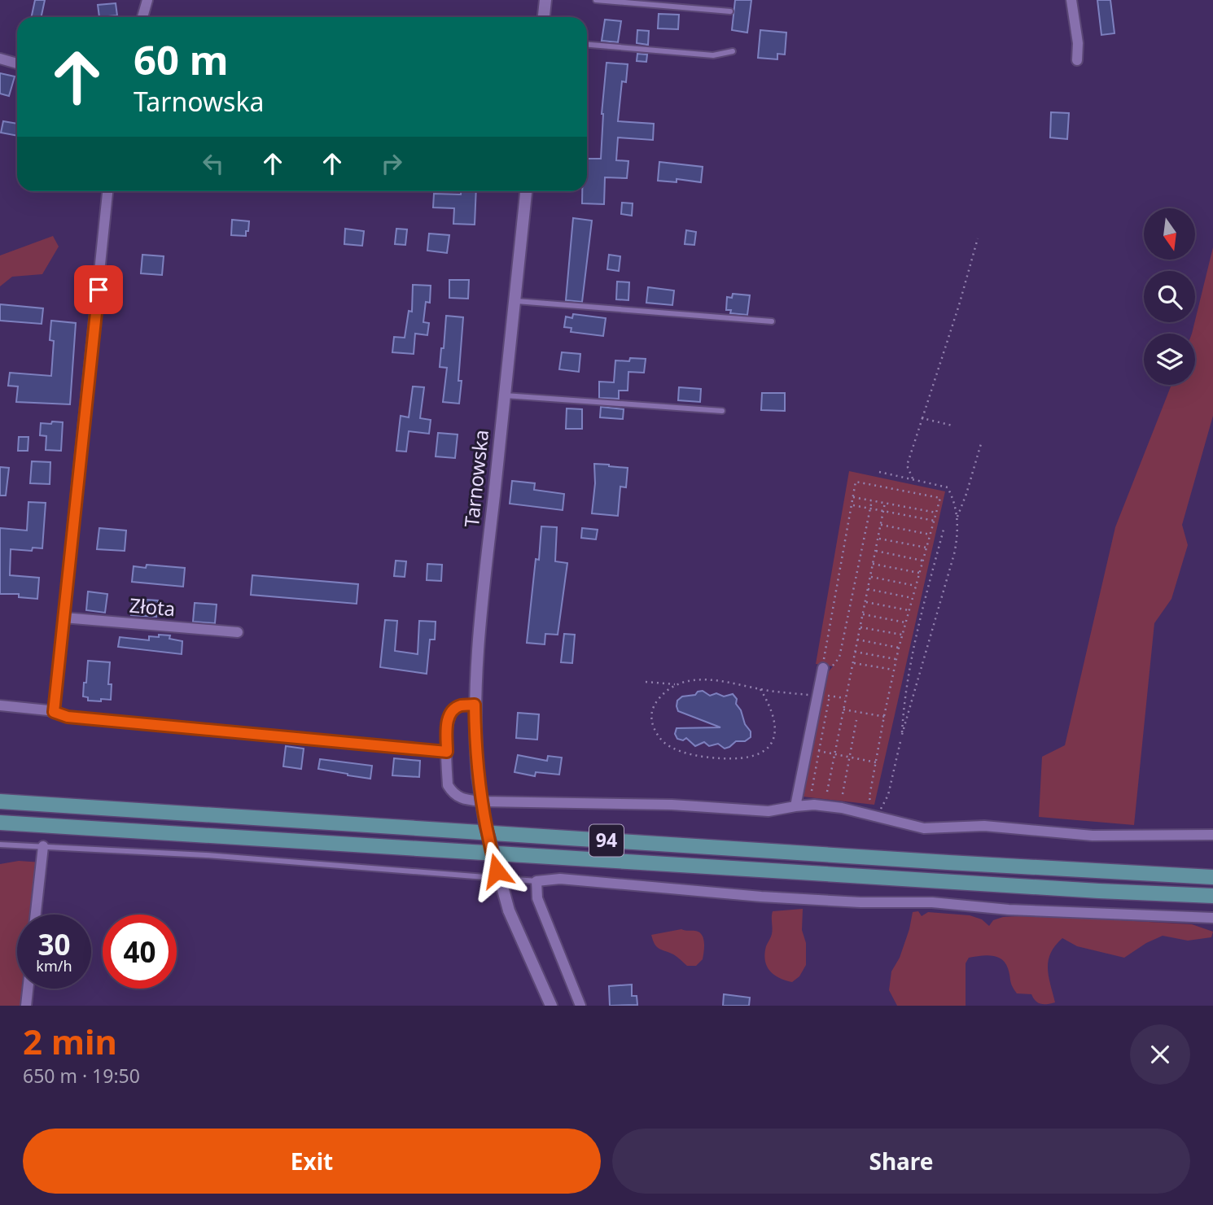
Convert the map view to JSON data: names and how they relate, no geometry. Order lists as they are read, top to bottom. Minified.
{"streets":{"main road":["94"],"street":["Tarnowska","Złota"]},"north":"bottom","page":{"turn":["60 m","Tarnowska"],"speed":"30 km/h","limit":"40","heading":["2 min","650 m · 19:50"],"buttons":["Exit","Share"]}}
